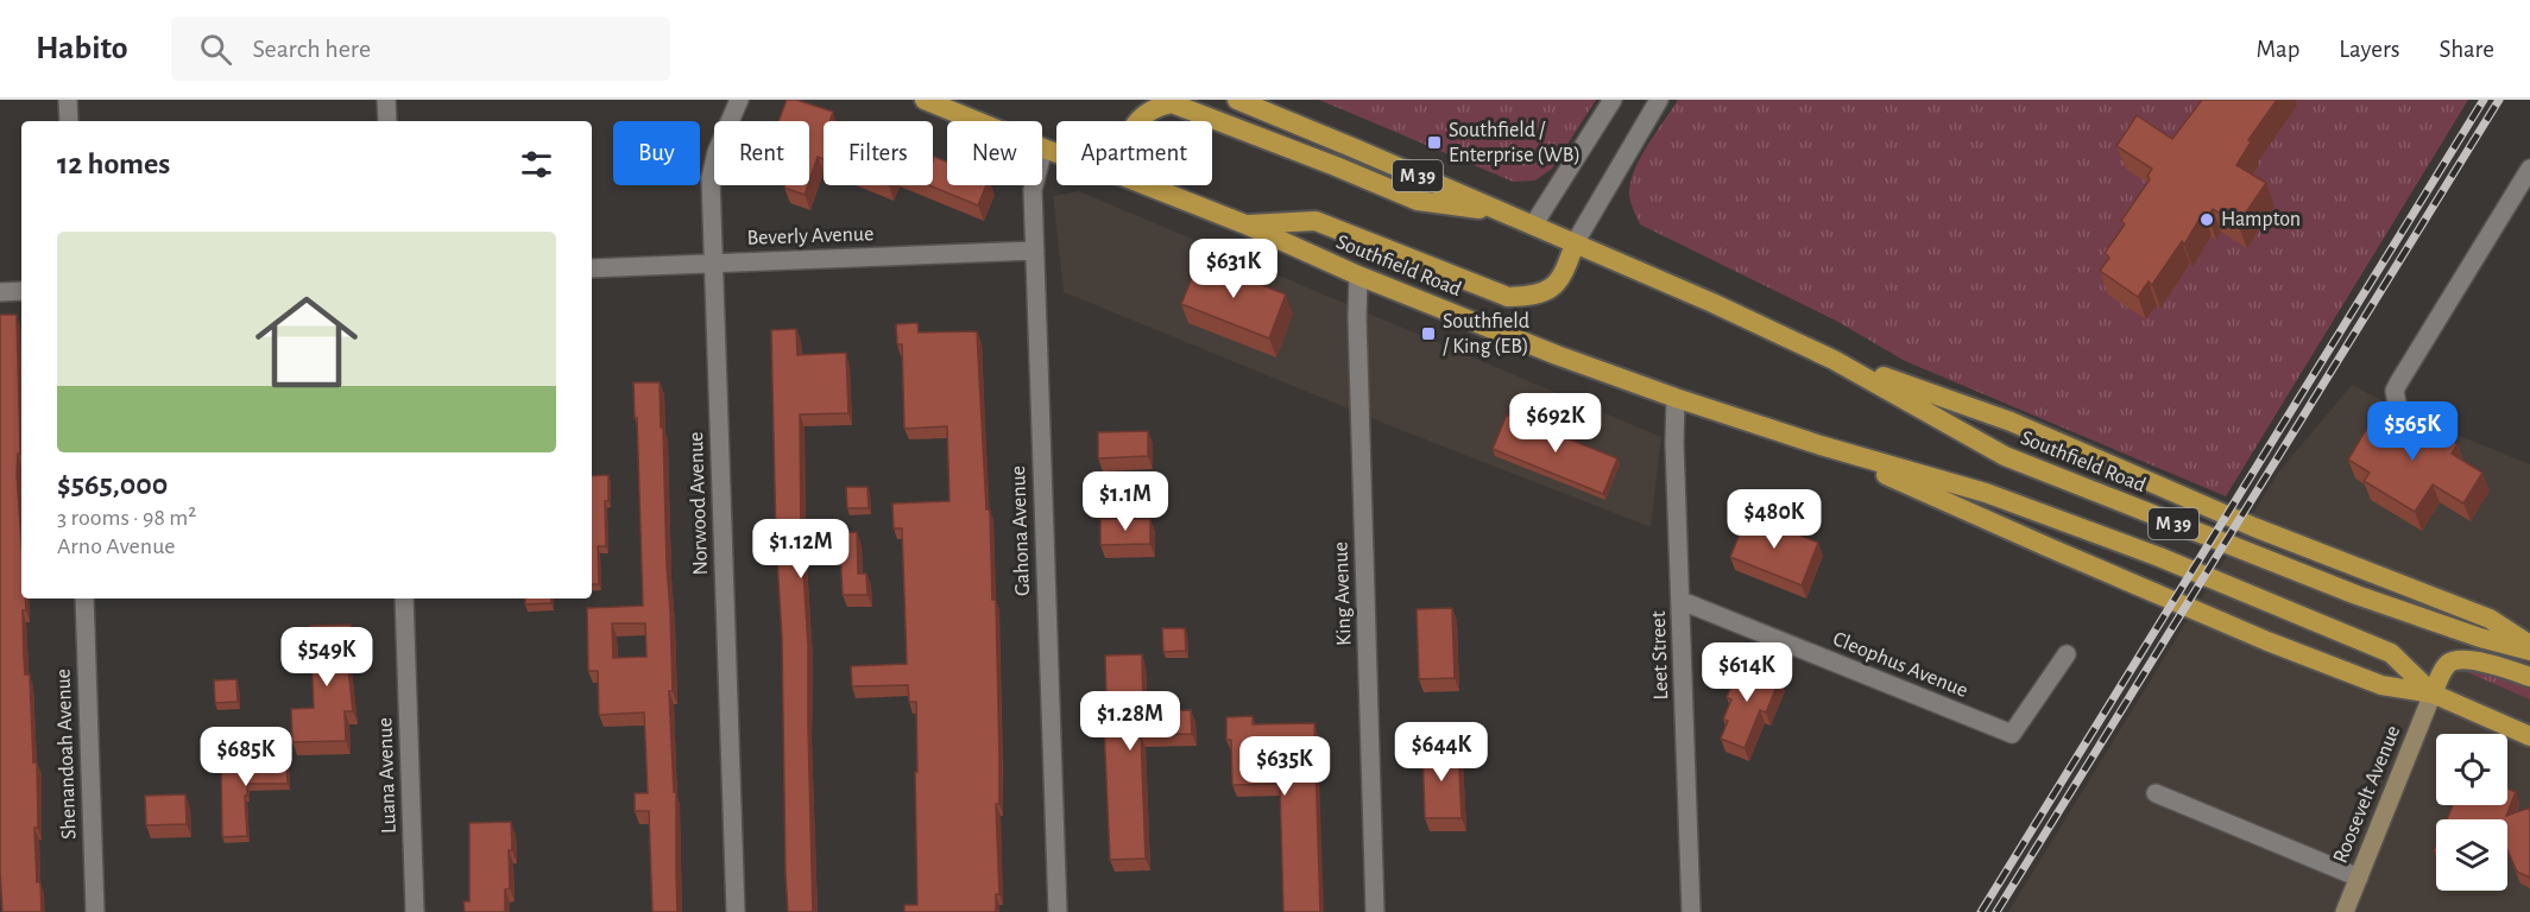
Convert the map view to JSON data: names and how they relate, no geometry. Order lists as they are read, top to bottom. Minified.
{"streets":{"highway":["M 39","Southfield Road"],"main road":["Roosevelt Avenue"],"street":["Beverly Avenue","Norwood Avenue","Gahona Avenue","King Avenue","Leet Street","Cleophus Avenue","Shenandoah Avenue","Luana Avenue"]},"crossings":[["Beverly Avenue","Norwood Avenue"],["Beverly Avenue","Gahona Avenue"],["Southfield Road","Gahona Avenue"],["Southfield Road","King Avenue"],["Southfield Road","Leet Street"],["Southfield Road","Roosevelt Avenue"],["Leet Street","Cleophus Avenue"]],"places":{"transit":["Southfield / Enterprise (WB)","Southfield / King (EB)"],"other":["Hampton"]},"page":{"header":"Habito","search":"Search here","nav":["Map","Layers","Share"],"chip":["Buy","Rent","Filters","New","Apartment"],"heading":"12 homes","list":[{"name":"$565,000","note":"3 rooms · 98 m² · Arno Avenue"}],"price":["$631K","$692K","$565K","$1.1M","$480K","$1.12M","$549K","$614K","$1.28M","$644K","$685K","$635K"]}}
